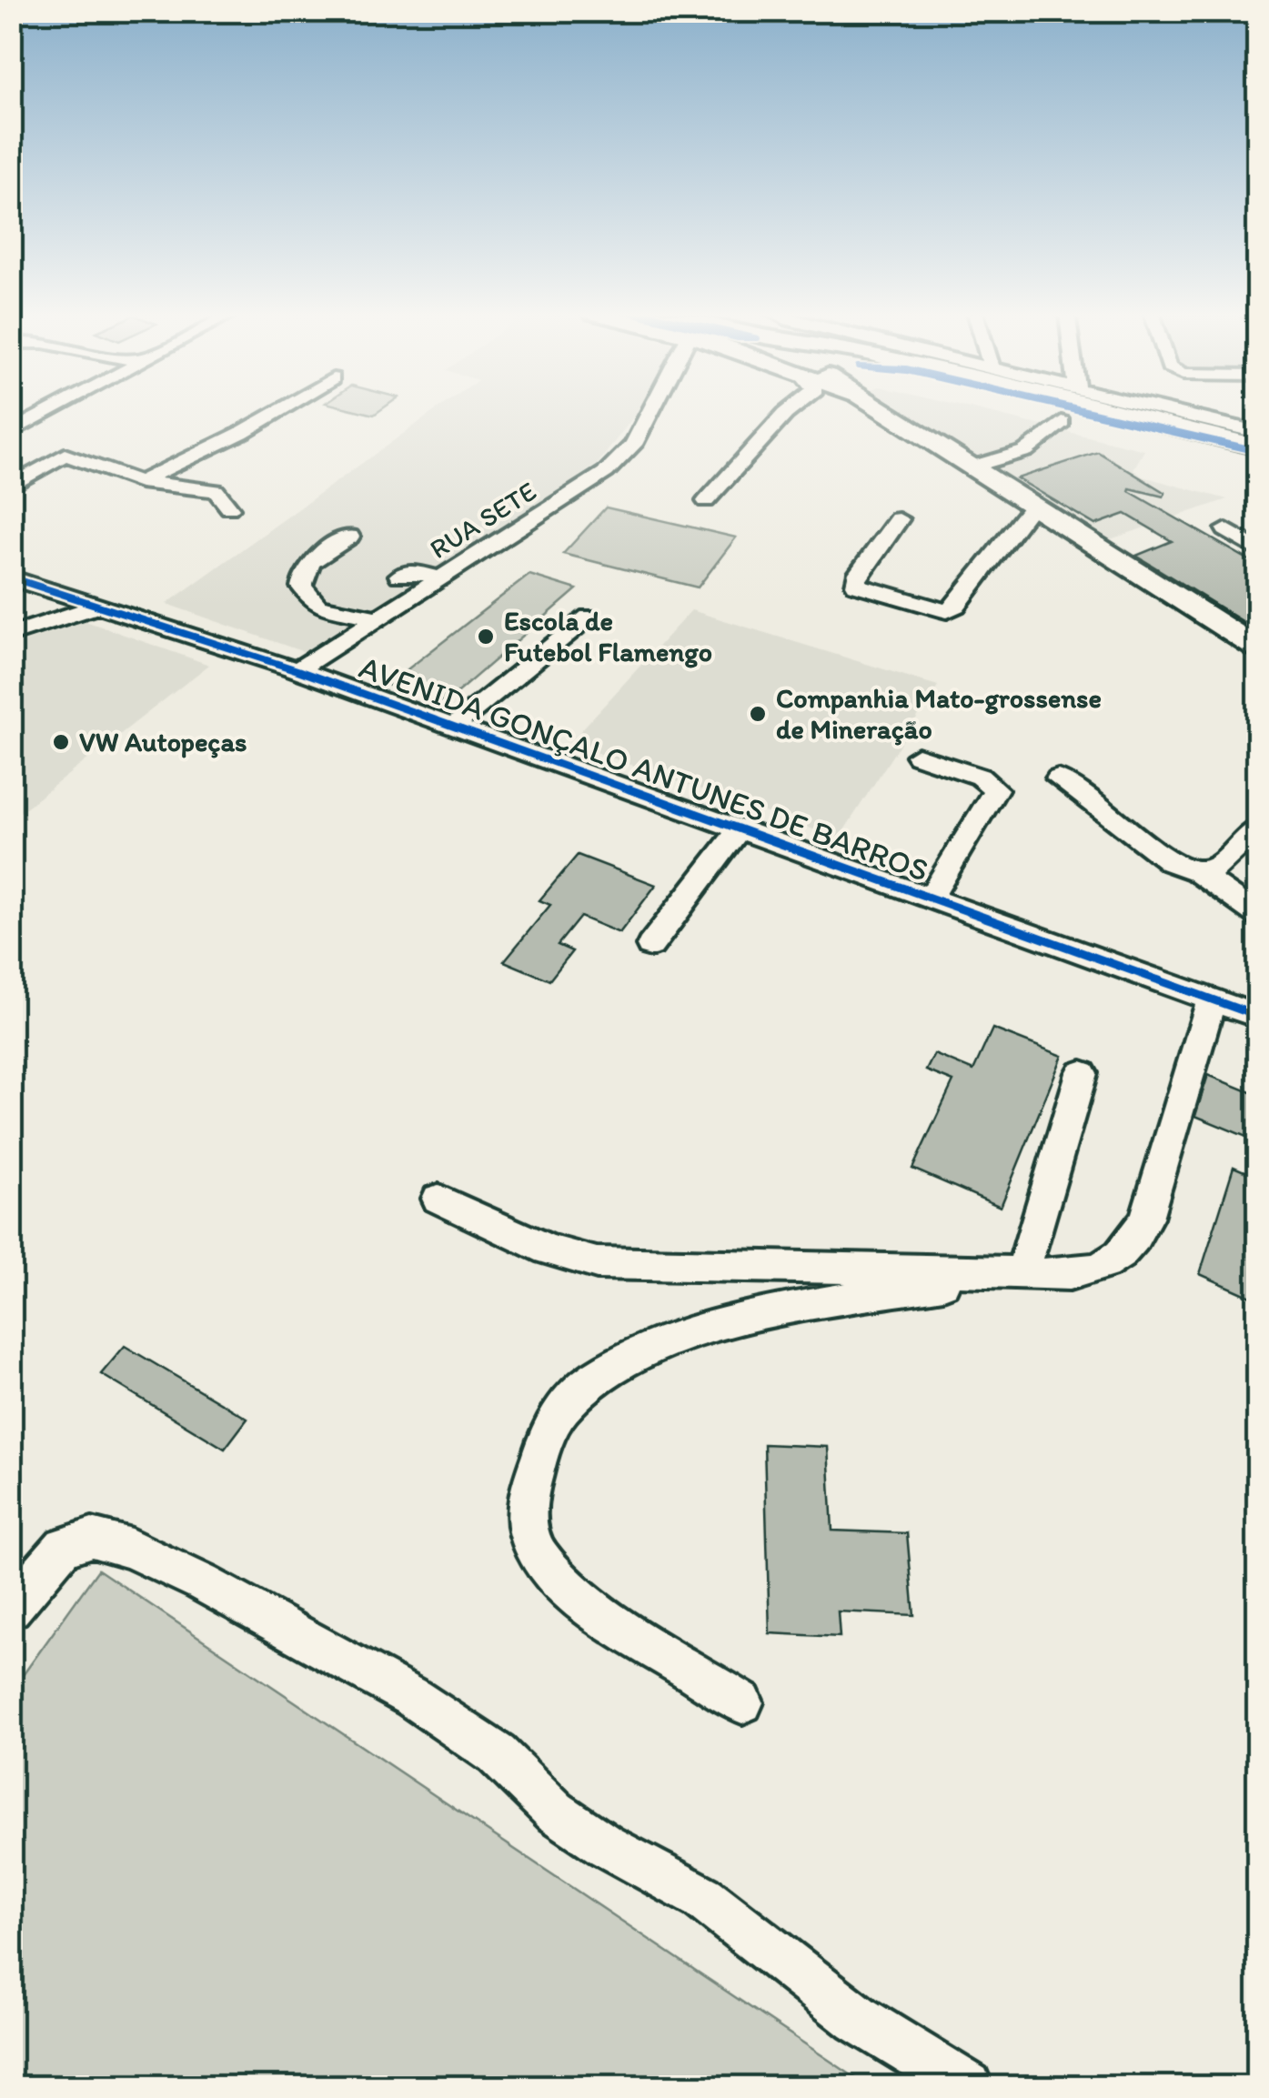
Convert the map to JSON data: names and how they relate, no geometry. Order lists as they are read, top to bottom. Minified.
{"streets":{"street":["RUA SETE","AVENIDA GONÇALO ANTUNES DE BARROS"]},"crossings":[["RUA SETE","AVENIDA GONÇALO ANTUNES DE BARROS"]],"places":["Escola de Futebol Flamengo","Companhia Mato-grossense de Mineração","VW Autopeças"]}
